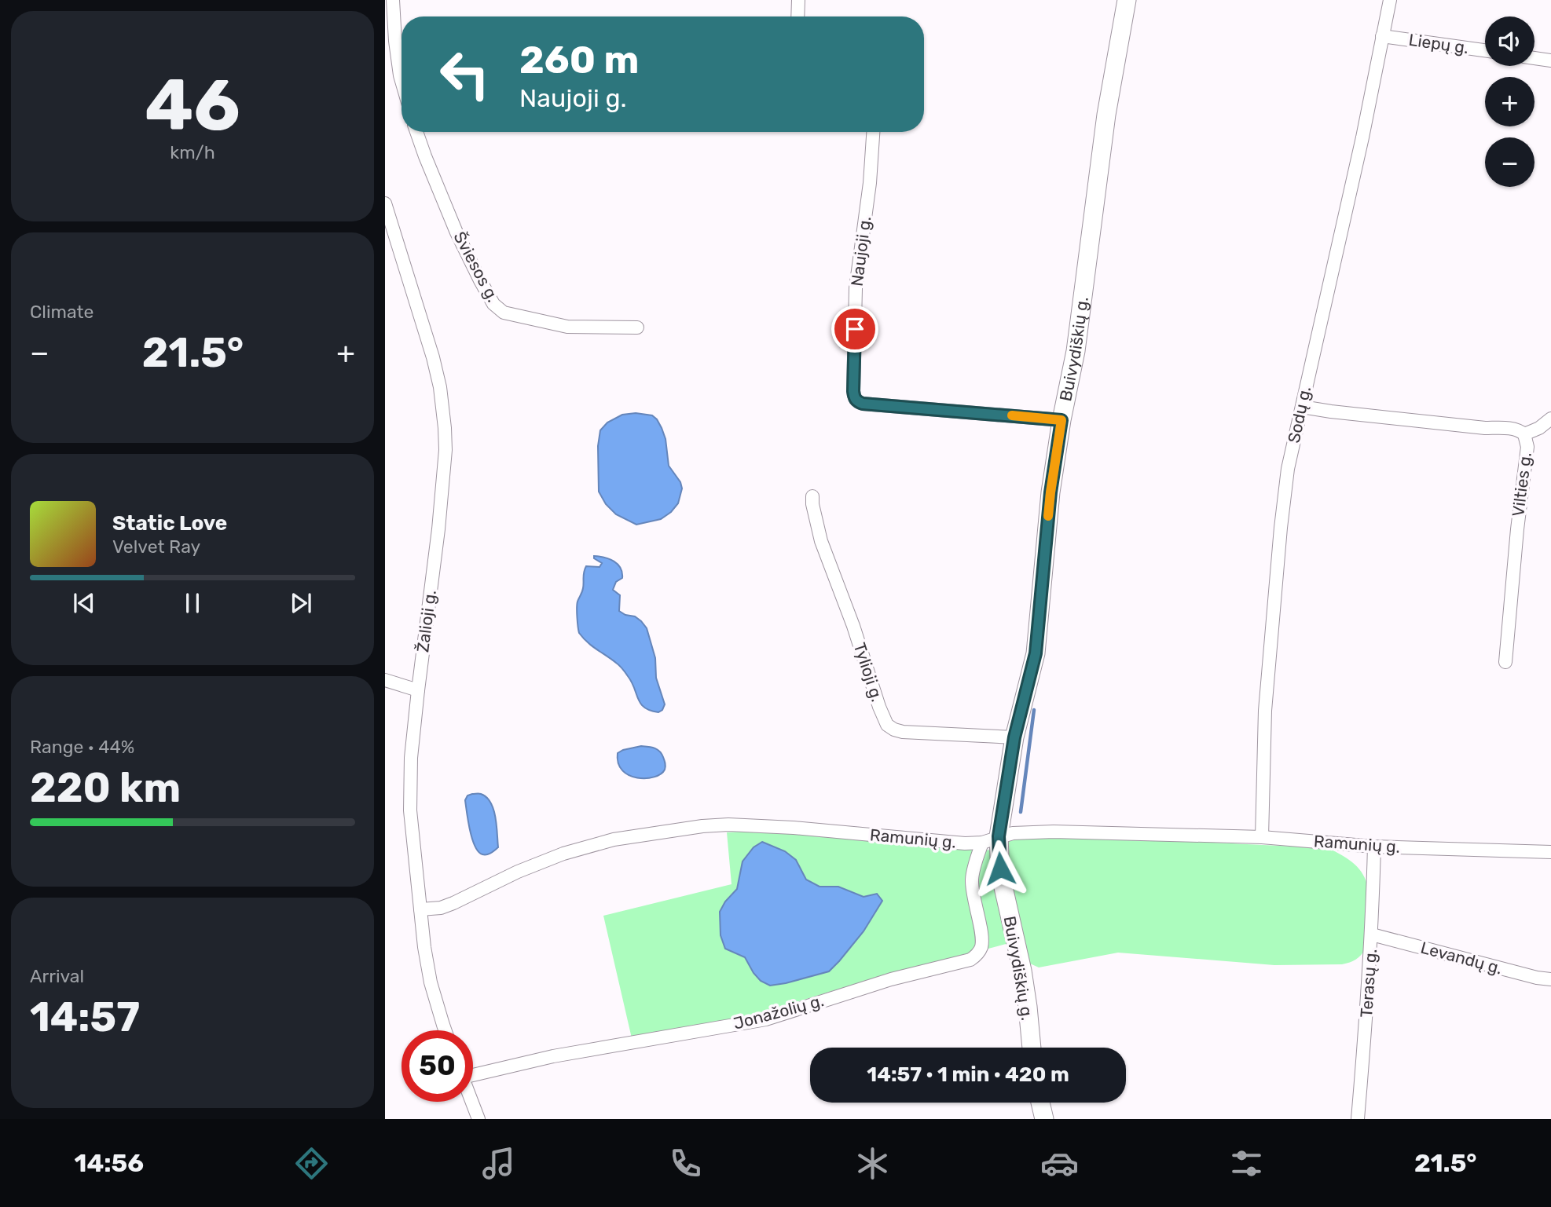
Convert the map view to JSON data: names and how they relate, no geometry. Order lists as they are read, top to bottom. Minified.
{"streets":{"main road":["Buivydiškių g."],"street":["Liepų g.","Naujoji g.","Šviesos g.","Sodų g.","Vilties g.","Žalioji g.","Tylioji g.","Ramunių g.","Levandų g.","Terasų g.","Jonažolių g."]},"crossings":[["Liepų g.","Sodų g."],["Naujoji g.","Buivydiškių g."],["Buivydiškių g.","Tylioji g."],["Buivydiškių g.","Ramunių g."],["Buivydiškių g.","Jonažolių g."],["Sodų g.","Vilties g."],["Sodų g.","Ramunių g."],["Žalioji g.","Ramunių g."],["Ramunių g.","Terasų g."],["Ramunių g.","Jonažolių g."],["Levandų g.","Terasų g."]],"page":{"tile":[["46","km/h"],"Climate",["Range · 44%","220 km"],["Arrival","14:57"]],"map_buttons":["+","−"],"turn":["260 m","Naujoji g."],"heat":["−","21.5°","+"],"song":["Static Love","Velvet Ray"],"limit":"50","trip":"14:57 · 1 min · 420 m","tabs":["14:56","21.5°"]}}
